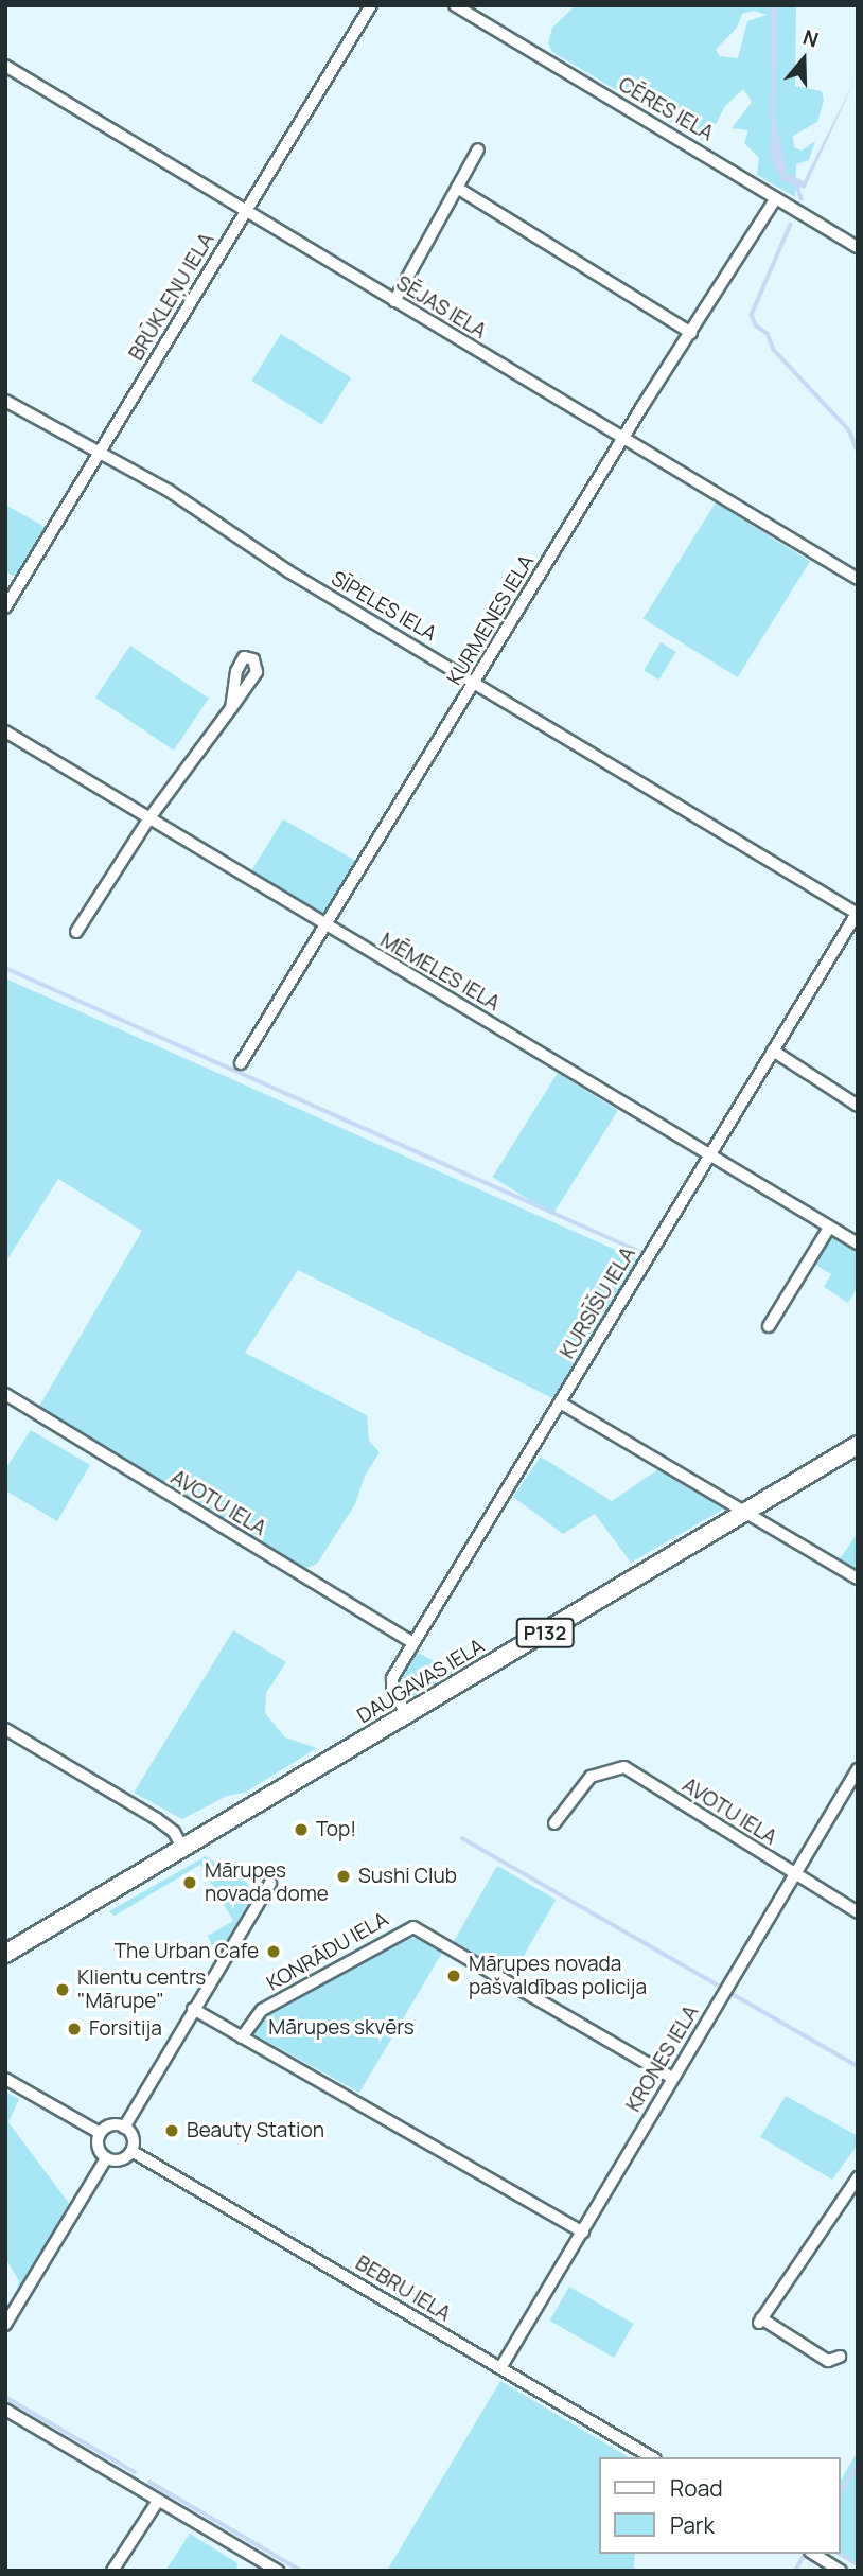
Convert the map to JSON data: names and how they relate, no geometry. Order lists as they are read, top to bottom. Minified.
{"streets":{"main road":["P132","DAUGAVAS IELA"],"street":["CĒRES IELA","BRŪKLEŅU IELA","SĒJAS IELA","SĪPELES IELA","KURMENES IELA","MĒMELES IELA","KURSĪŠU IELA","AVOTU IELA","KONRĀDU IELA","KRONES IELA","BEBRU IELA"]},"crossings":[["CĒRES IELA","KURMENES IELA"],["BRŪKLEŅU IELA","SĒJAS IELA"],["BRŪKLEŅU IELA","SĪPELES IELA"],["SĒJAS IELA","KURMENES IELA"],["SĪPELES IELA","KURMENES IELA"],["SĪPELES IELA","KURSĪŠU IELA"],["KURMENES IELA","MĒMELES IELA"],["MĒMELES IELA","KURSĪŠU IELA"],["KURSĪŠU IELA","AVOTU IELA"],["KURSĪŠU IELA","DAUGAVAS IELA"],["AVOTU IELA","KRONES IELA"],["KONRĀDU IELA","KRONES IELA"],["KRONES IELA","BEBRU IELA"]],"parks":["Mārupes skvērs"],"places":["Top!","Sushi Club","Mārupes novada dome","The Urban Cafe","Mārupes novada pašvaldības policija","Klientu centrs \"Mārupe\"","Forsitija","Beauty Station"],"legend":["Road","Park"],"north":"top"}
